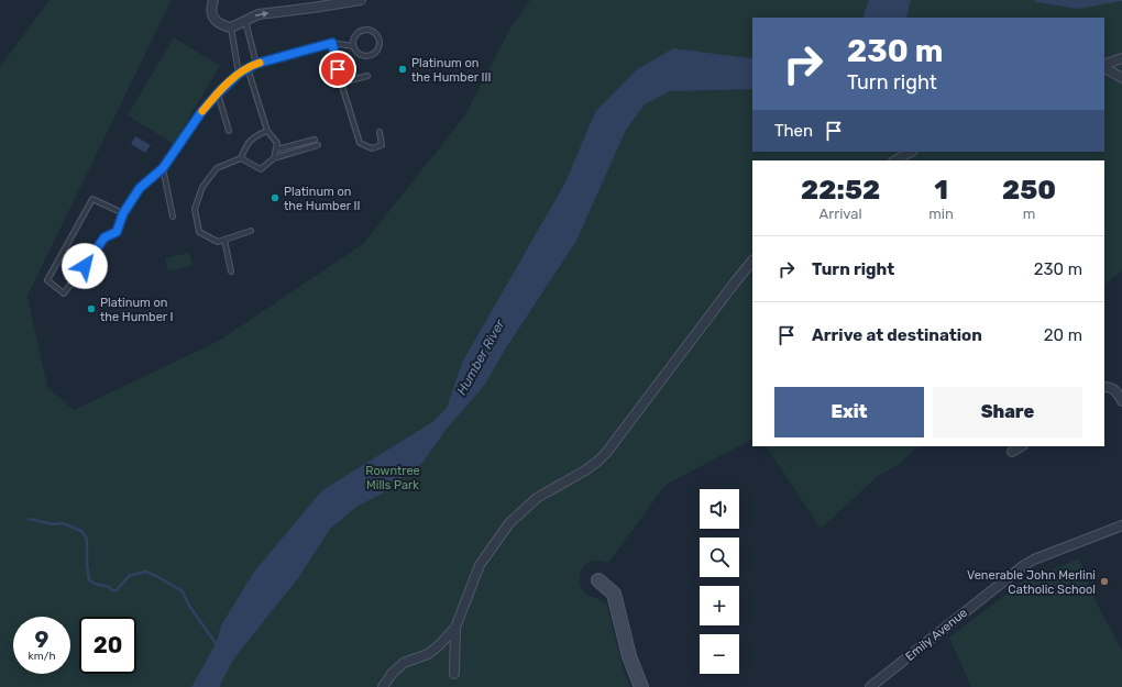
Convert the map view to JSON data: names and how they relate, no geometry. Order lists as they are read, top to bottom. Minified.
{"streets":{"street":["Emily Avenue"]},"water":["Humber River"],"parks":["Rowntree Mills Park"],"places":["Platinum on the Humber III","Platinum on the Humber II","Platinum on the Humber I","Venerable John Merlini Catholic School"],"page":{"turn":["230 m","Turn right"],"then":"Then","eta":["22:52","Arrival","1","min","250","m"],"list":[{"name":"Turn right","value":"230 m"},{"name":"Arrive at destination","value":"20 m"}],"buttons":["Exit","Share"],"map_buttons":["+","−"],"speed":"9 km/h","limit":"20"}}
